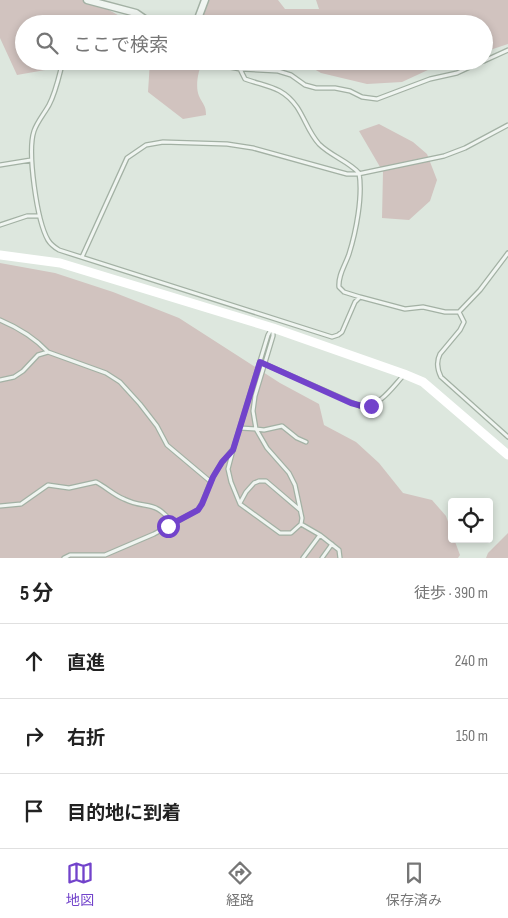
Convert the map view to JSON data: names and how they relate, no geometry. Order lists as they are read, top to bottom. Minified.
{"page":{"search":"ここで検索","heading":["5 分","徒歩 · 390 m"],"list":[["直進","240 m"],["右折","150 m"],"目的地に到着"],"nav":["地図","経路","保存済み"]}}
